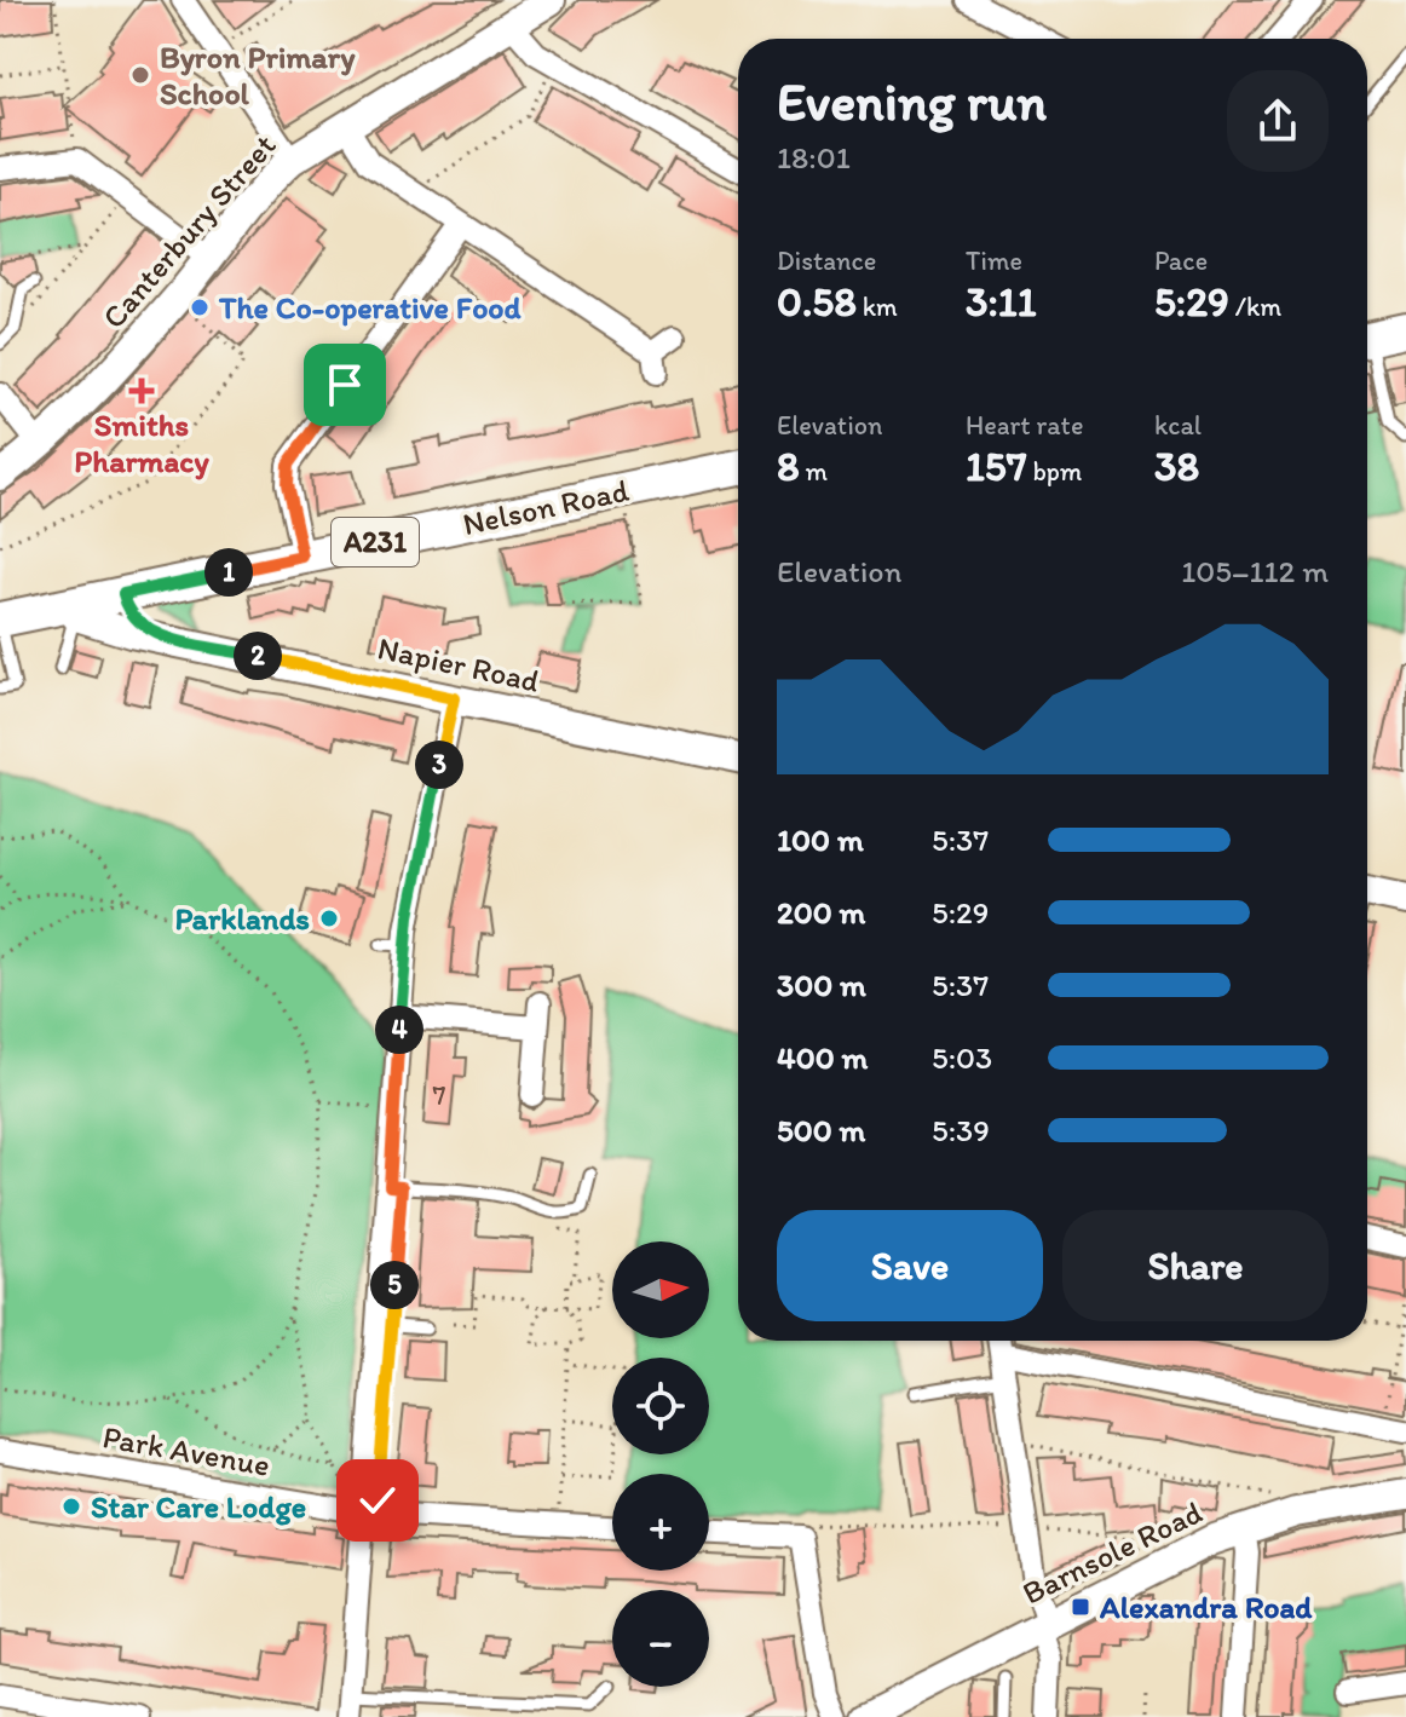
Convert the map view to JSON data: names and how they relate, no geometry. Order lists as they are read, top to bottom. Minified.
{"streets":{"main road":["Nelson Road","A231"],"street":["Canterbury Street","Napier Road","Park Avenue","Barnsole Road"]},"crossings":[["Nelson Road","Napier Road"]],"places":{"other":["Byron Primary School","The Co-operative Food","Parklands","Star Care Lodge"],"health":["Smiths Pharmacy"],"transit":["Alexandra Road"]},"house_numbers":["7"],"north":"right","page":{"heading":["Evening run","18:01"],"stats":[["Distance","0.58 km"],["Time","3:11"],["Pace","5:29 /km"],["Elevation","8 m"],["Heart rate","157 bpm"],["kcal","38"]],"chart":["Elevation","105–112 m"],"pins":["1","2","3","4","5"],"list":[{"name":"100 m","note":"5:37"},{"name":"200 m","note":"5:29"},{"name":"300 m","note":"5:37"},{"name":"400 m","note":"5:03"},{"name":"500 m","note":"5:39"}],"buttons":["Save","Share"],"map_buttons":["+","−"]}}
